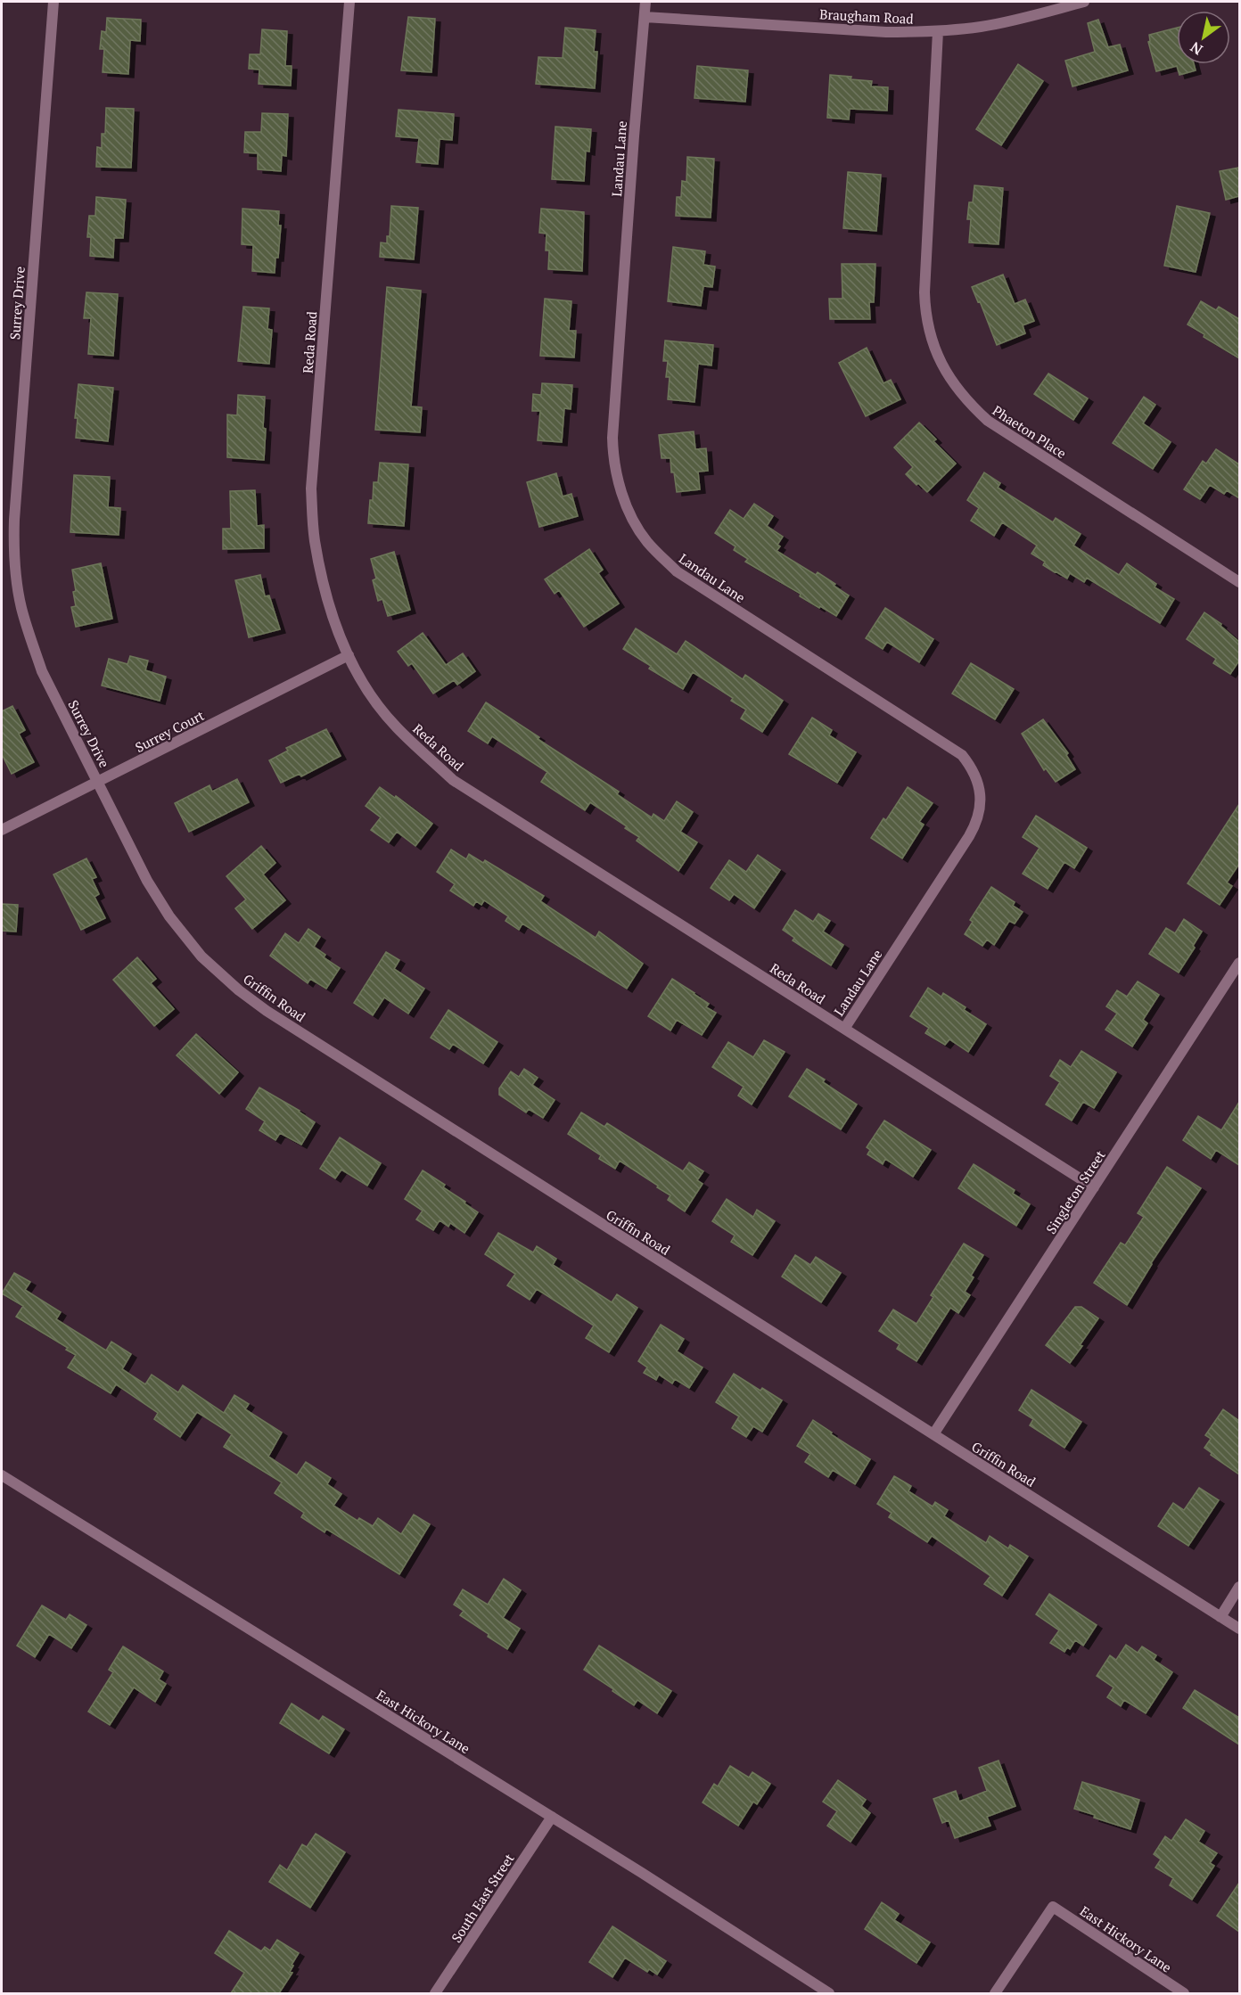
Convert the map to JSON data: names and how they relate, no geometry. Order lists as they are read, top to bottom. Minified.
{"streets":{"street":["Braugham Road","Landau Lane","Surrey Drive","Reda Road","Phaeton Place","Surrey Court","Griffin Road","Singleton Street","East Hickory Lane","South East Street"]},"crossings":[["Braugham Road","Landau Lane"],["Braugham Road","Phaeton Place"],["Landau Lane","Reda Road"],["Surrey Drive","Surrey Court"],["Surrey Drive","Griffin Road"],["Reda Road","Surrey Court"],["Reda Road","Singleton Street"],["Surrey Court","Griffin Road"],["Griffin Road","Singleton Street"],["East Hickory Lane","South East Street"]],"north":"bottom left"}
